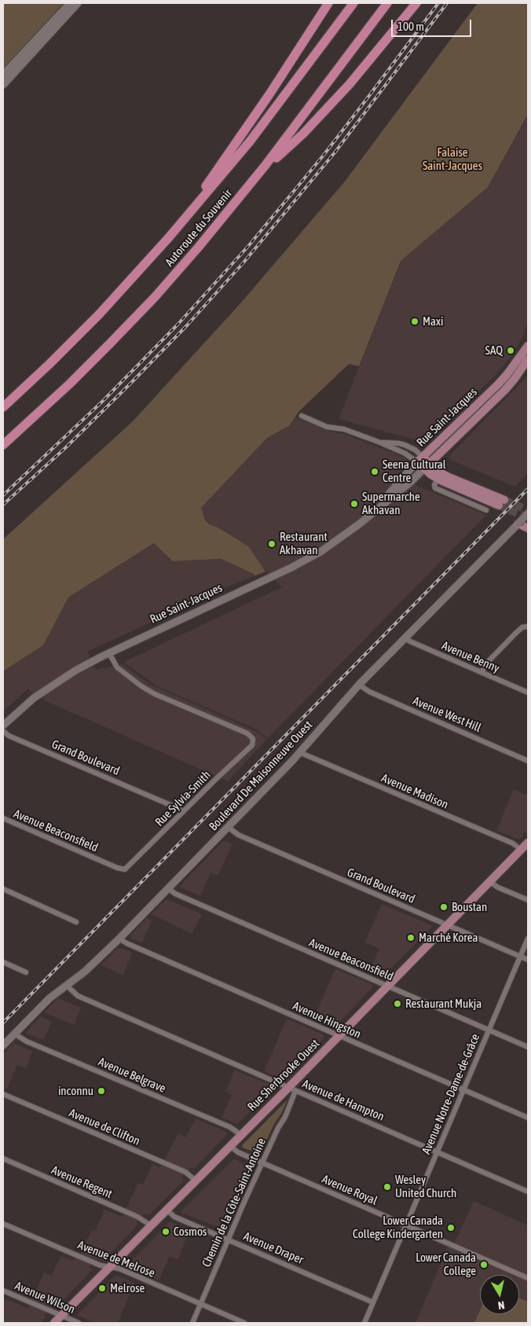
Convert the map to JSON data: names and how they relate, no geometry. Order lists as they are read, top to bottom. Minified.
{"streets":{"highway":["Autoroute du Souvenir"],"main road":["Rue Saint-Jacques","Boulevard De Maisonneuve Ouest","Rue Sherbrooke Ouest"],"street":["Avenue Benny","Avenue West Hill","Grand Boulevard","Avenue Madison","Rue Sylvia-Smith","Avenue Beaconsfield","Avenue Hingston","Avenue Belgrave","Avenue Notre-Dame-de-Grâce","Avenue de Hampton","Avenue de Clifton","Avenue Regent","Avenue Royal","Chemin de la Côte-Saint-Antoine","Avenue Draper","Avenue de Melrose","Avenue Wilson"]},"crossings":[["Rue Saint-Jacques","Rue Sylvia-Smith"],["Avenue Benny","Boulevard De Maisonneuve Ouest"],["Avenue West Hill","Boulevard De Maisonneuve Ouest"],["Grand Boulevard","Boulevard De Maisonneuve Ouest"],["Grand Boulevard","Rue Sylvia-Smith"],["Grand Boulevard","Rue Sherbrooke Ouest"],["Grand Boulevard","Avenue Notre-Dame-de-Grâce"],["Boulevard De Maisonneuve Ouest","Avenue Madison"],["Boulevard De Maisonneuve Ouest","Avenue Beaconsfield"],["Boulevard De Maisonneuve Ouest","Avenue Hingston"],["Boulevard De Maisonneuve Ouest","Avenue Belgrave"],["Boulevard De Maisonneuve Ouest","Avenue de Hampton"],["Avenue Madison","Rue Sherbrooke Ouest"],["Rue Sylvia-Smith","Avenue Beaconsfield"],["Avenue Beaconsfield","Rue Sherbrooke Ouest"],["Avenue Beaconsfield","Avenue Notre-Dame-de-Grâce"],["Avenue Hingston","Rue Sherbrooke Ouest"],["Avenue Hingston","Avenue Notre-Dame-de-Grâce"],["Avenue Belgrave","Rue Sherbrooke Ouest"],["Rue Sherbrooke Ouest","Avenue de Hampton"],["Rue Sherbrooke Ouest","Avenue de Clifton"],["Rue Sherbrooke Ouest","Avenue Regent"],["Rue Sherbrooke Ouest","Avenue Royal"],["Rue Sherbrooke Ouest","Chemin de la Côte-Saint-Antoine"],["Rue Sherbrooke Ouest","Avenue Draper"],["Rue Sherbrooke Ouest","Avenue de Melrose"],["Rue Sherbrooke Ouest","Avenue Wilson"],["Avenue Notre-Dame-de-Grâce","Avenue de Hampton"],["Avenue Notre-Dame-de-Grâce","Avenue Royal"],["Avenue Notre-Dame-de-Grâce","Avenue Draper"],["Avenue de Hampton","Chemin de la Côte-Saint-Antoine"],["Avenue Royal","Chemin de la Côte-Saint-Antoine"],["Chemin de la Côte-Saint-Antoine","Avenue Draper"],["Chemin de la Côte-Saint-Antoine","Avenue de Melrose"]],"parks":["Falaise Saint-Jacques"],"places":["Maxi","SAQ","Seena Cultural Centre","Supermarche Akhavan","Restaurant Akhavan","Boustan","Marché Korea","Restaurant Mukja","inconnu","Wesley United Church","Lower Canada College Kindergarten","Cosmos","Lower Canada College","Melrose"],"scale_bar":"100 m","north":"bottom"}
